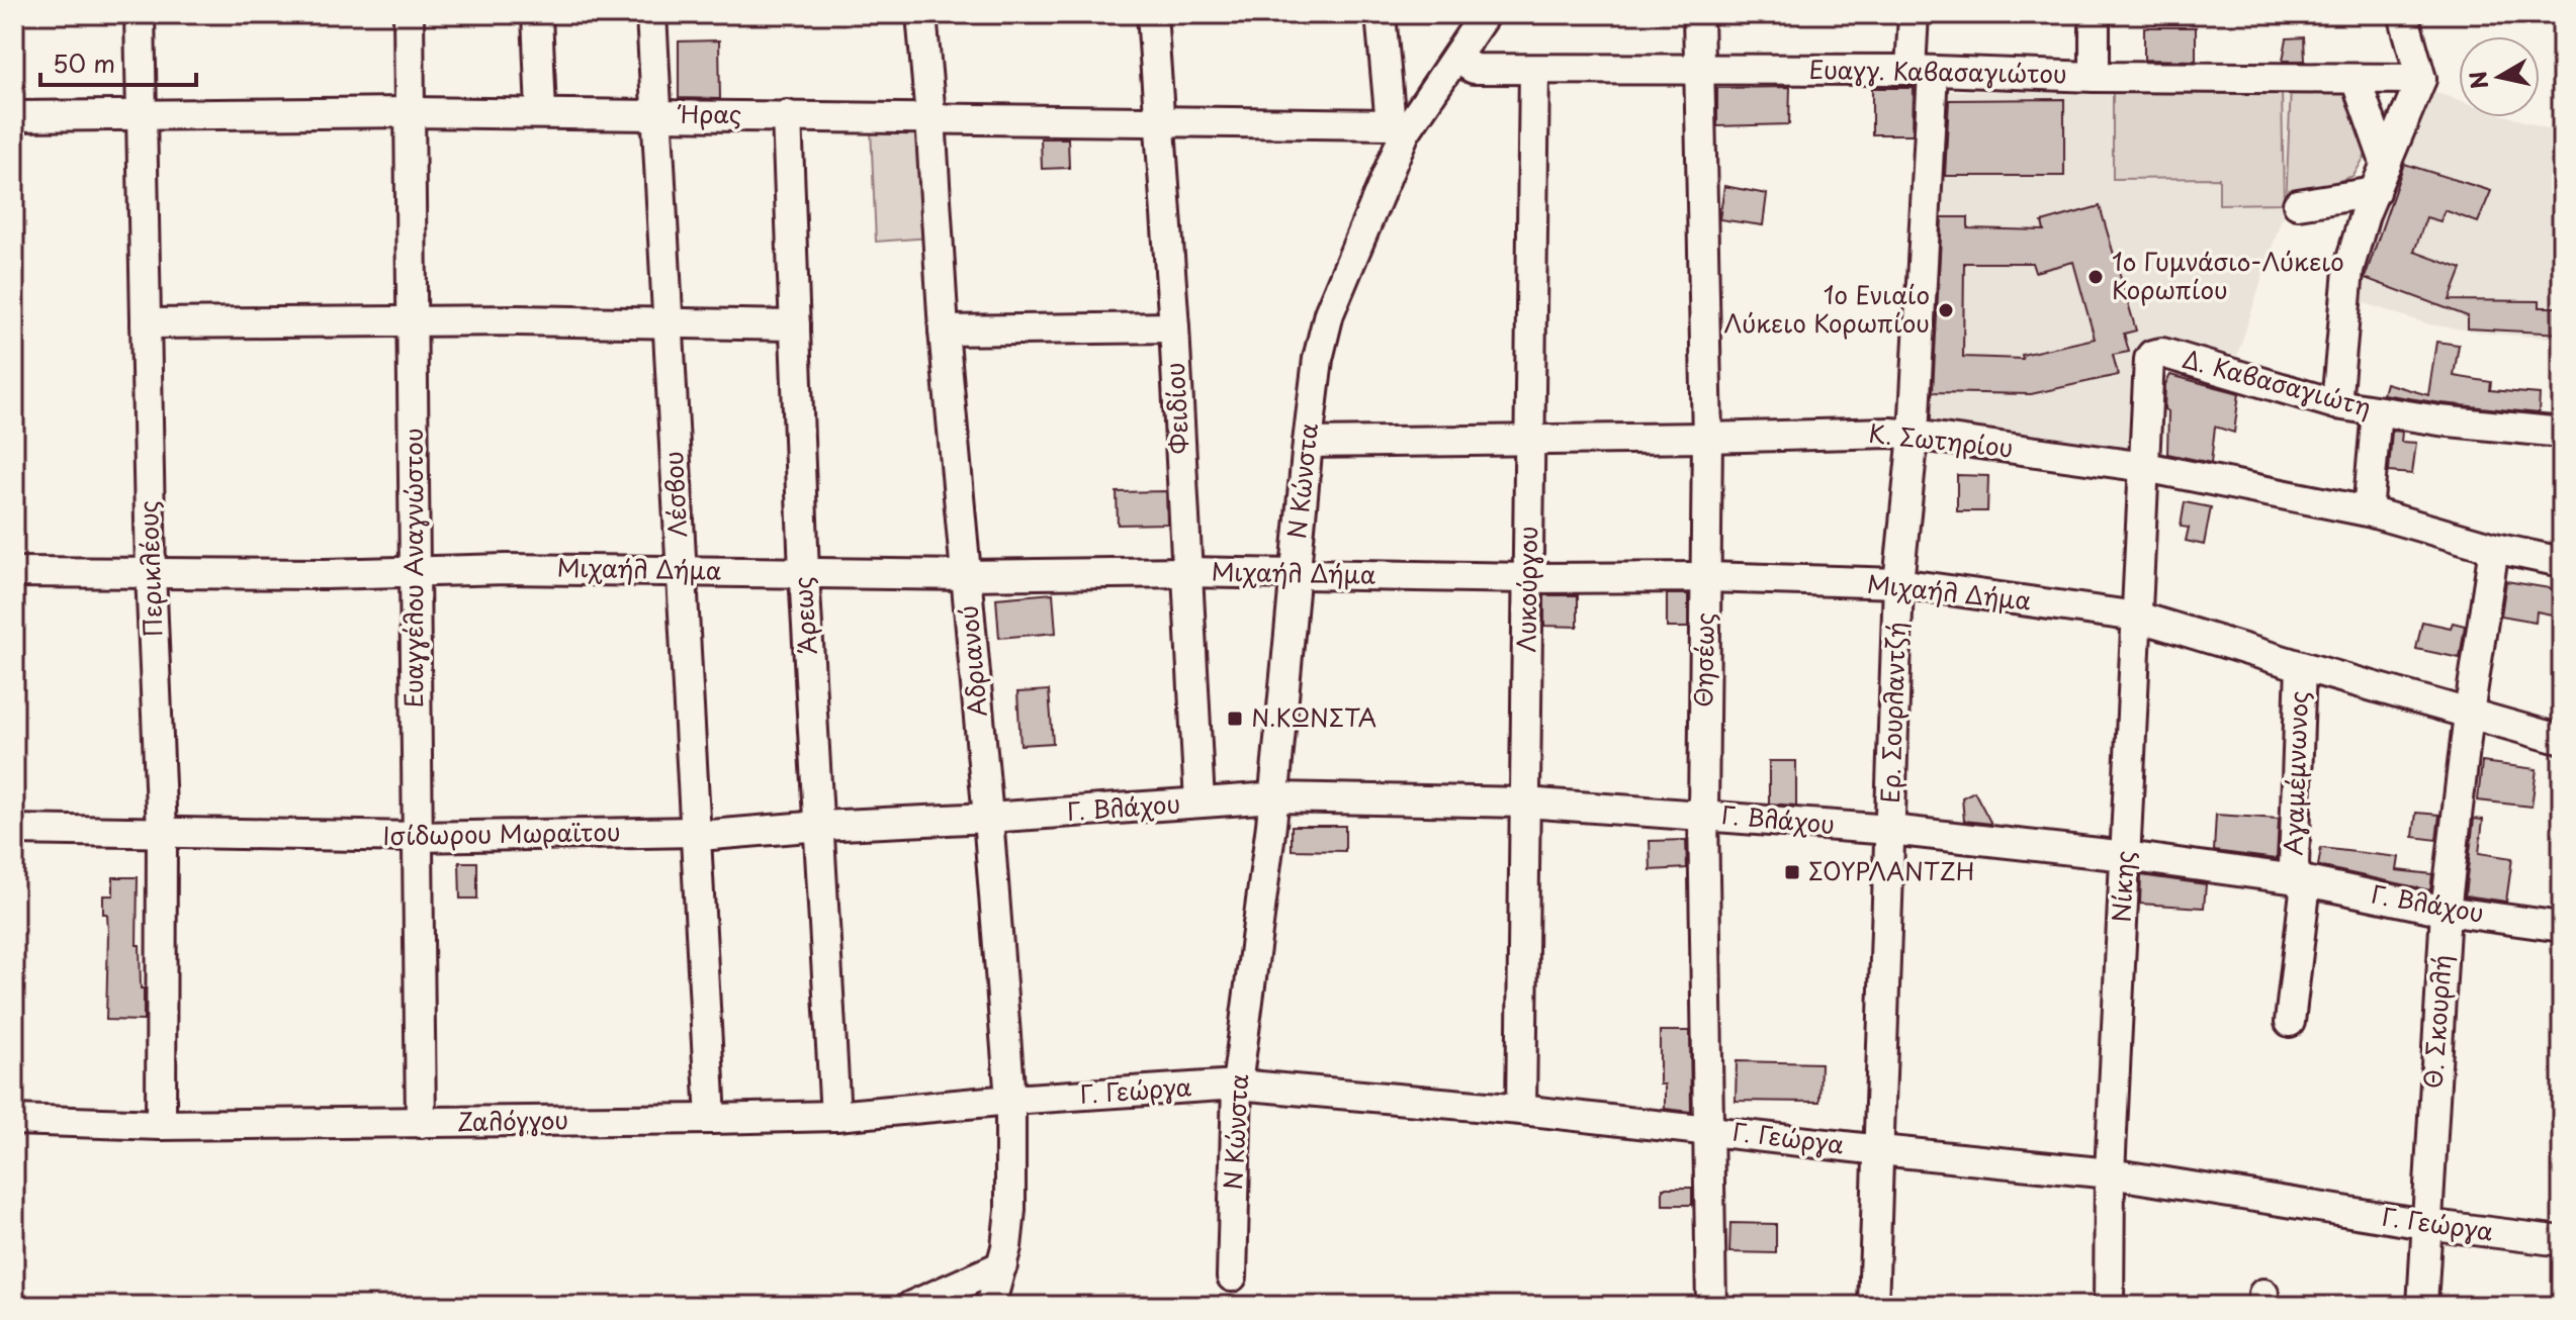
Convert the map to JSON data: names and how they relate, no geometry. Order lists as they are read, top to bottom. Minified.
{"streets":{"street":["Ευαγγ. Καβασαγιώτου","Ήρας","Δ. Καβασαγιώτη","Φειδίου","Κ. Σωτηρίου","Ν Κώνστα","Λέσβου","Ευαγγέλου Αναγνώστου","Περικλέους","Μιχαήλ Δήμα","Λυκούργου","Άρεως","Θησέως","Αδριανού","Ερ. Σουρλαντζή","Αγαμέμνωνος","Γ. Βλάχου","Ισίδωρου Μωραϊτου","Νίκης","Θ. Σκουρλή","Γ. Γεώργα","Ζαλόγγου"]},"crossings":[["Ευαγγ. Καβασαγιώτου","Ν Κώνστα"],["Ευαγγ. Καβασαγιώτου","Λυκούργου"],["Ευαγγ. Καβασαγιώτου","Θησέως"],["Ευαγγ. Καβασαγιώτου","Ερ. Σουρλαντζή"],["Ήρας","Φειδίου"],["Ήρας","Ν Κώνστα"],["Ήρας","Λέσβου"],["Ήρας","Ευαγγέλου Αναγνώστου"],["Ήρας","Περικλέους"],["Ήρας","Άρεως"],["Ήρας","Αδριανού"],["Δ. Καβασαγιώτη","Κ. Σωτηρίου"],["Δ. Καβασαγιώτη","Νίκης"],["Φειδίου","Μιχαήλ Δήμα"],["Φειδίου","Γ. Βλάχου"],["Κ. Σωτηρίου","Ν Κώνστα"],["Κ. Σωτηρίου","Λυκούργου"],["Κ. Σωτηρίου","Θησέως"],["Κ. Σωτηρίου","Ερ. Σουρλαντζή"],["Κ. Σωτηρίου","Νίκης"],["Κ. Σωτηρίου","Θ. Σκουρλή"],["Ν Κώνστα","Μιχαήλ Δήμα"],["Ν Κώνστα","Γ. Βλάχου"],["Ν Κώνστα","Γ. Γεώργα"],["Λέσβου","Μιχαήλ Δήμα"],["Λέσβου","Ισίδωρου Μωραϊτου"],["Λέσβου","Ζαλόγγου"],["Ευαγγέλου Αναγνώστου","Μιχαήλ Δήμα"],["Ευαγγέλου Αναγνώστου","Ισίδωρου Μωραϊτου"],["Ευαγγέλου Αναγνώστου","Ζαλόγγου"],["Περικλέους","Μιχαήλ Δήμα"],["Περικλέους","Ισίδωρου Μωραϊτου"],["Περικλέους","Ζαλόγγου"],["Μιχαήλ Δήμα","Λυκούργου"],["Μιχαήλ Δήμα","Άρεως"],["Μιχαήλ Δήμα","Θησέως"],["Μιχαήλ Δήμα","Αδριανού"],["Μιχαήλ Δήμα","Ερ. Σουρλαντζή"],["Μιχαήλ Δήμα","Αγαμέμνωνος"],["Μιχαήλ Δήμα","Νίκης"],["Μιχαήλ Δήμα","Θ. Σκουρλή"],["Λυκούργου","Γ. Βλάχου"],["Λυκούργου","Γ. Γεώργα"],["Άρεως","Ισίδωρου Μωραϊτου"],["Άρεως","Ζαλόγγου"],["Θησέως","Γ. Βλάχου"],["Θησέως","Γ. Γεώργα"],["Αδριανού","Γ. Βλάχου"],["Αδριανού","Ισίδωρου Μωραϊτου"],["Αδριανού","Γ. Γεώργα"],["Αδριανού","Ζαλόγγου"],["Ερ. Σουρλαντζή","Γ. Βλάχου"],["Ερ. Σουρλαντζή","Γ. Γεώργα"],["Αγαμέμνωνος","Γ. Βλάχου"],["Γ. Βλάχου","Ισίδωρου Μωραϊτου"],["Γ. Βλάχου","Νίκης"],["Γ. Βλάχου","Θ. Σκουρλή"],["Νίκης","Γ. Γεώργα"],["Θ. Σκουρλή","Γ. Γεώργα"],["Γ. Γεώργα","Ζαλόγγου"]],"places":{"other":["1ο Γυμνάσιο-Λύκειο Κορωπίου","1ο Ενιαίο Λύκειο Κορωπίου"],"transit":["Ν.ΚΩΝΣΤΑ","ΣΟΥΡΛΑΝΤΖΗ"]},"scale_bar":"50 m","north":"left"}
